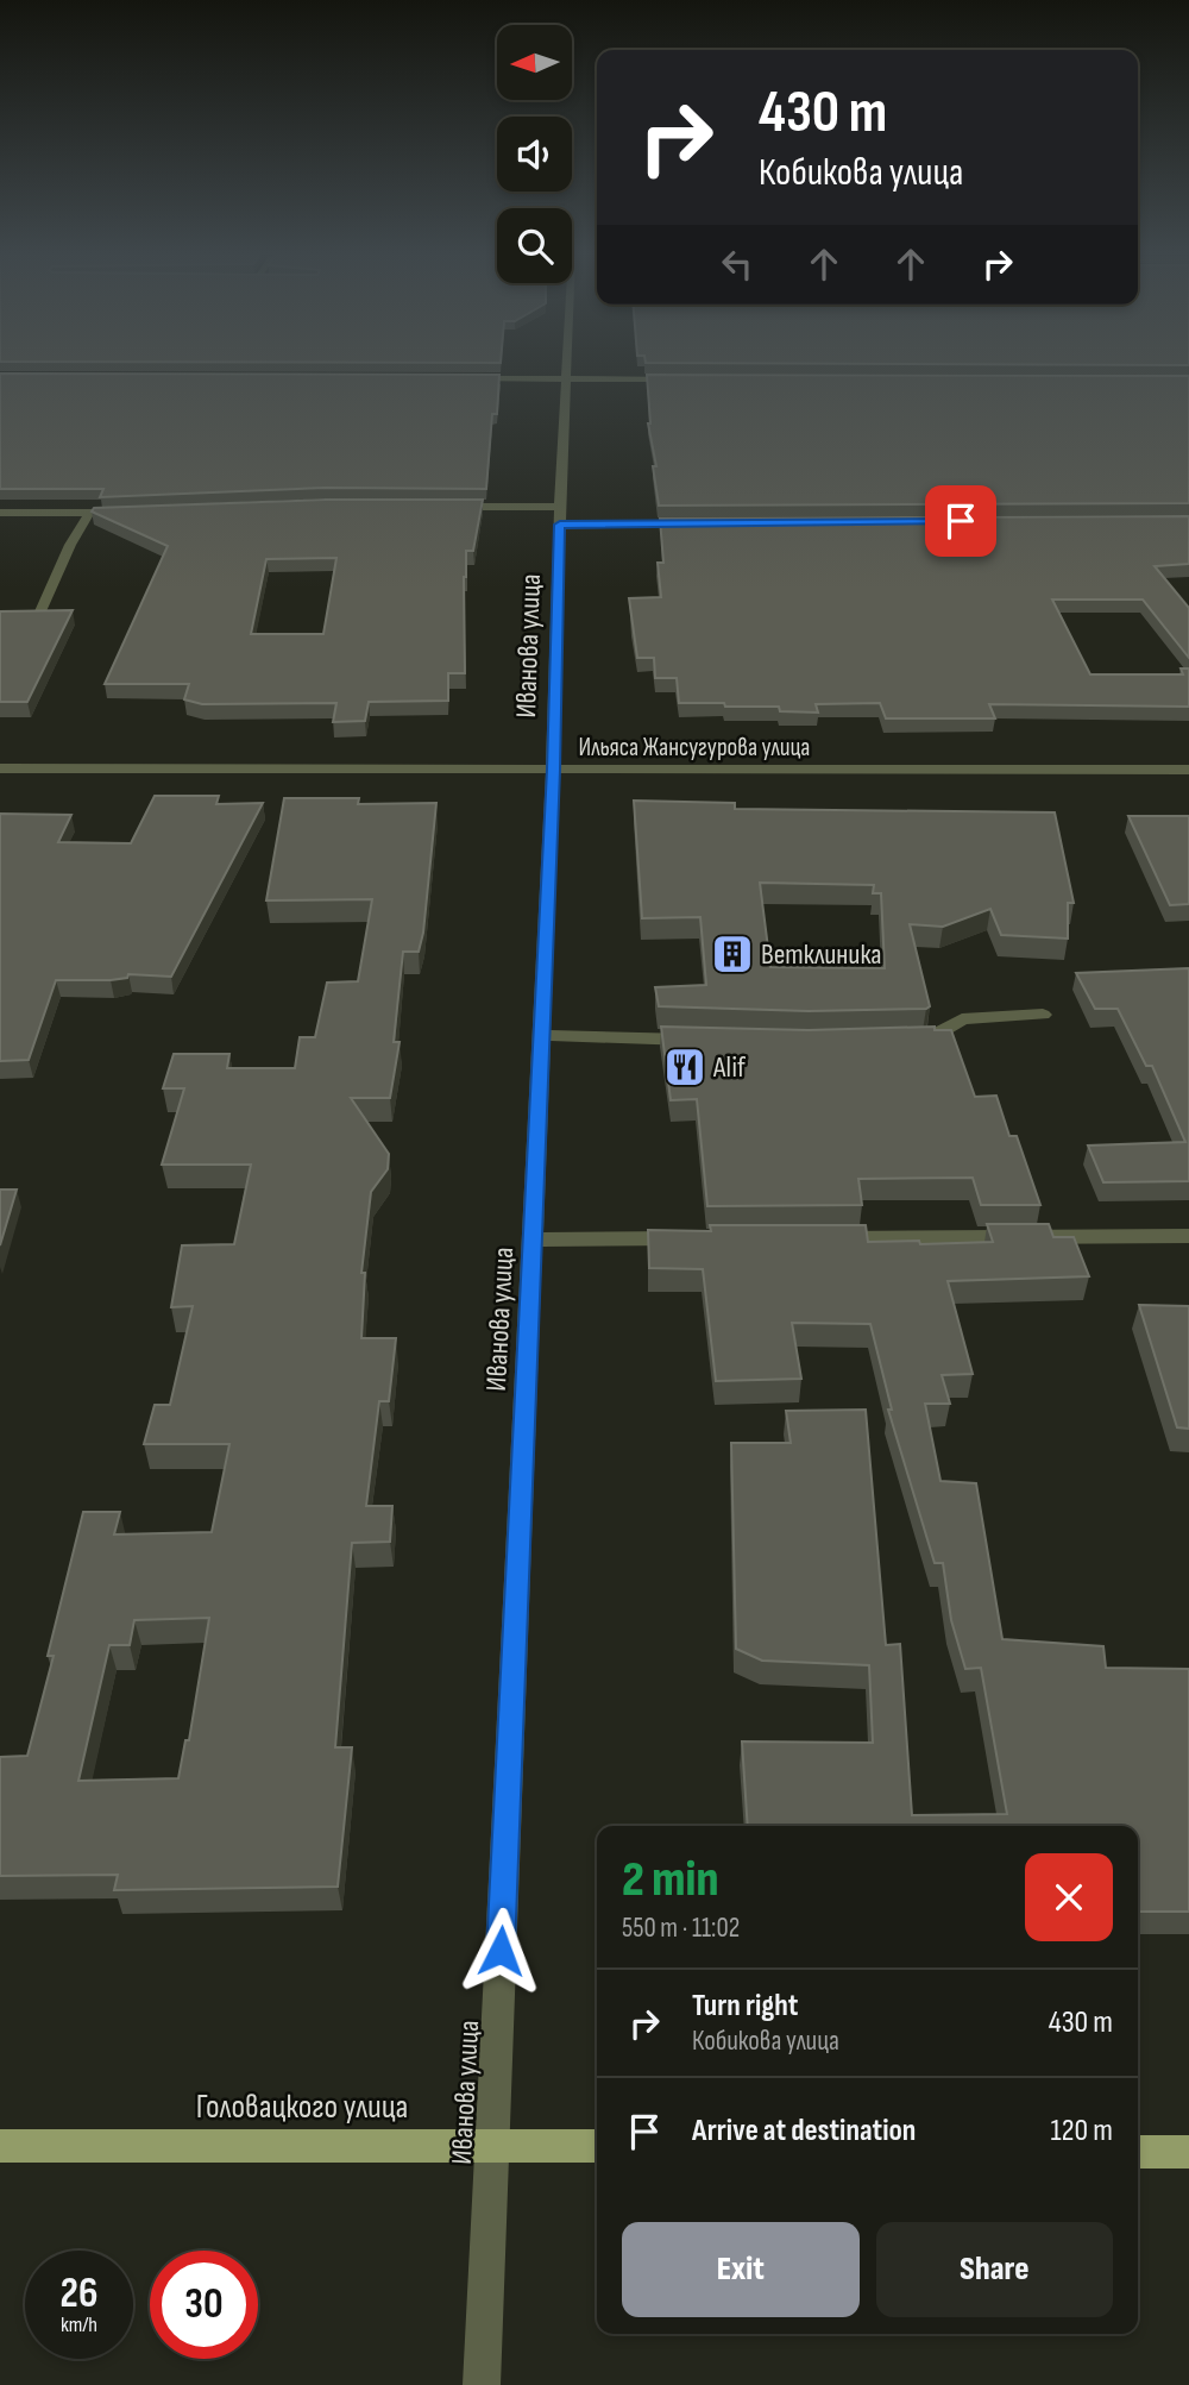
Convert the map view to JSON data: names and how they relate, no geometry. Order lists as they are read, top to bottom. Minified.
{"streets":{"main road":["Головацкого улица"],"street":["Иванова улица","Ильяса Жансугурова улица"]},"crossings":[["Иванова улица","Ильяса Жансугурова улица"],["Иванова улица","Головацкого улица"]],"places":{"building":["Ветклиника"],"restaurant":["Alif"]},"north":"left","page":{"turn":["430 m","Кобикова улица"],"heading":["2 min","550 m · 11:02"],"list":[{"name":"Turn right","note":"Кобикова улица","value":"430 m"},{"name":"Arrive at destination","value":"120 m"}],"buttons":["Exit","Share"],"speed":"26 km/h","limit":"30"}}
